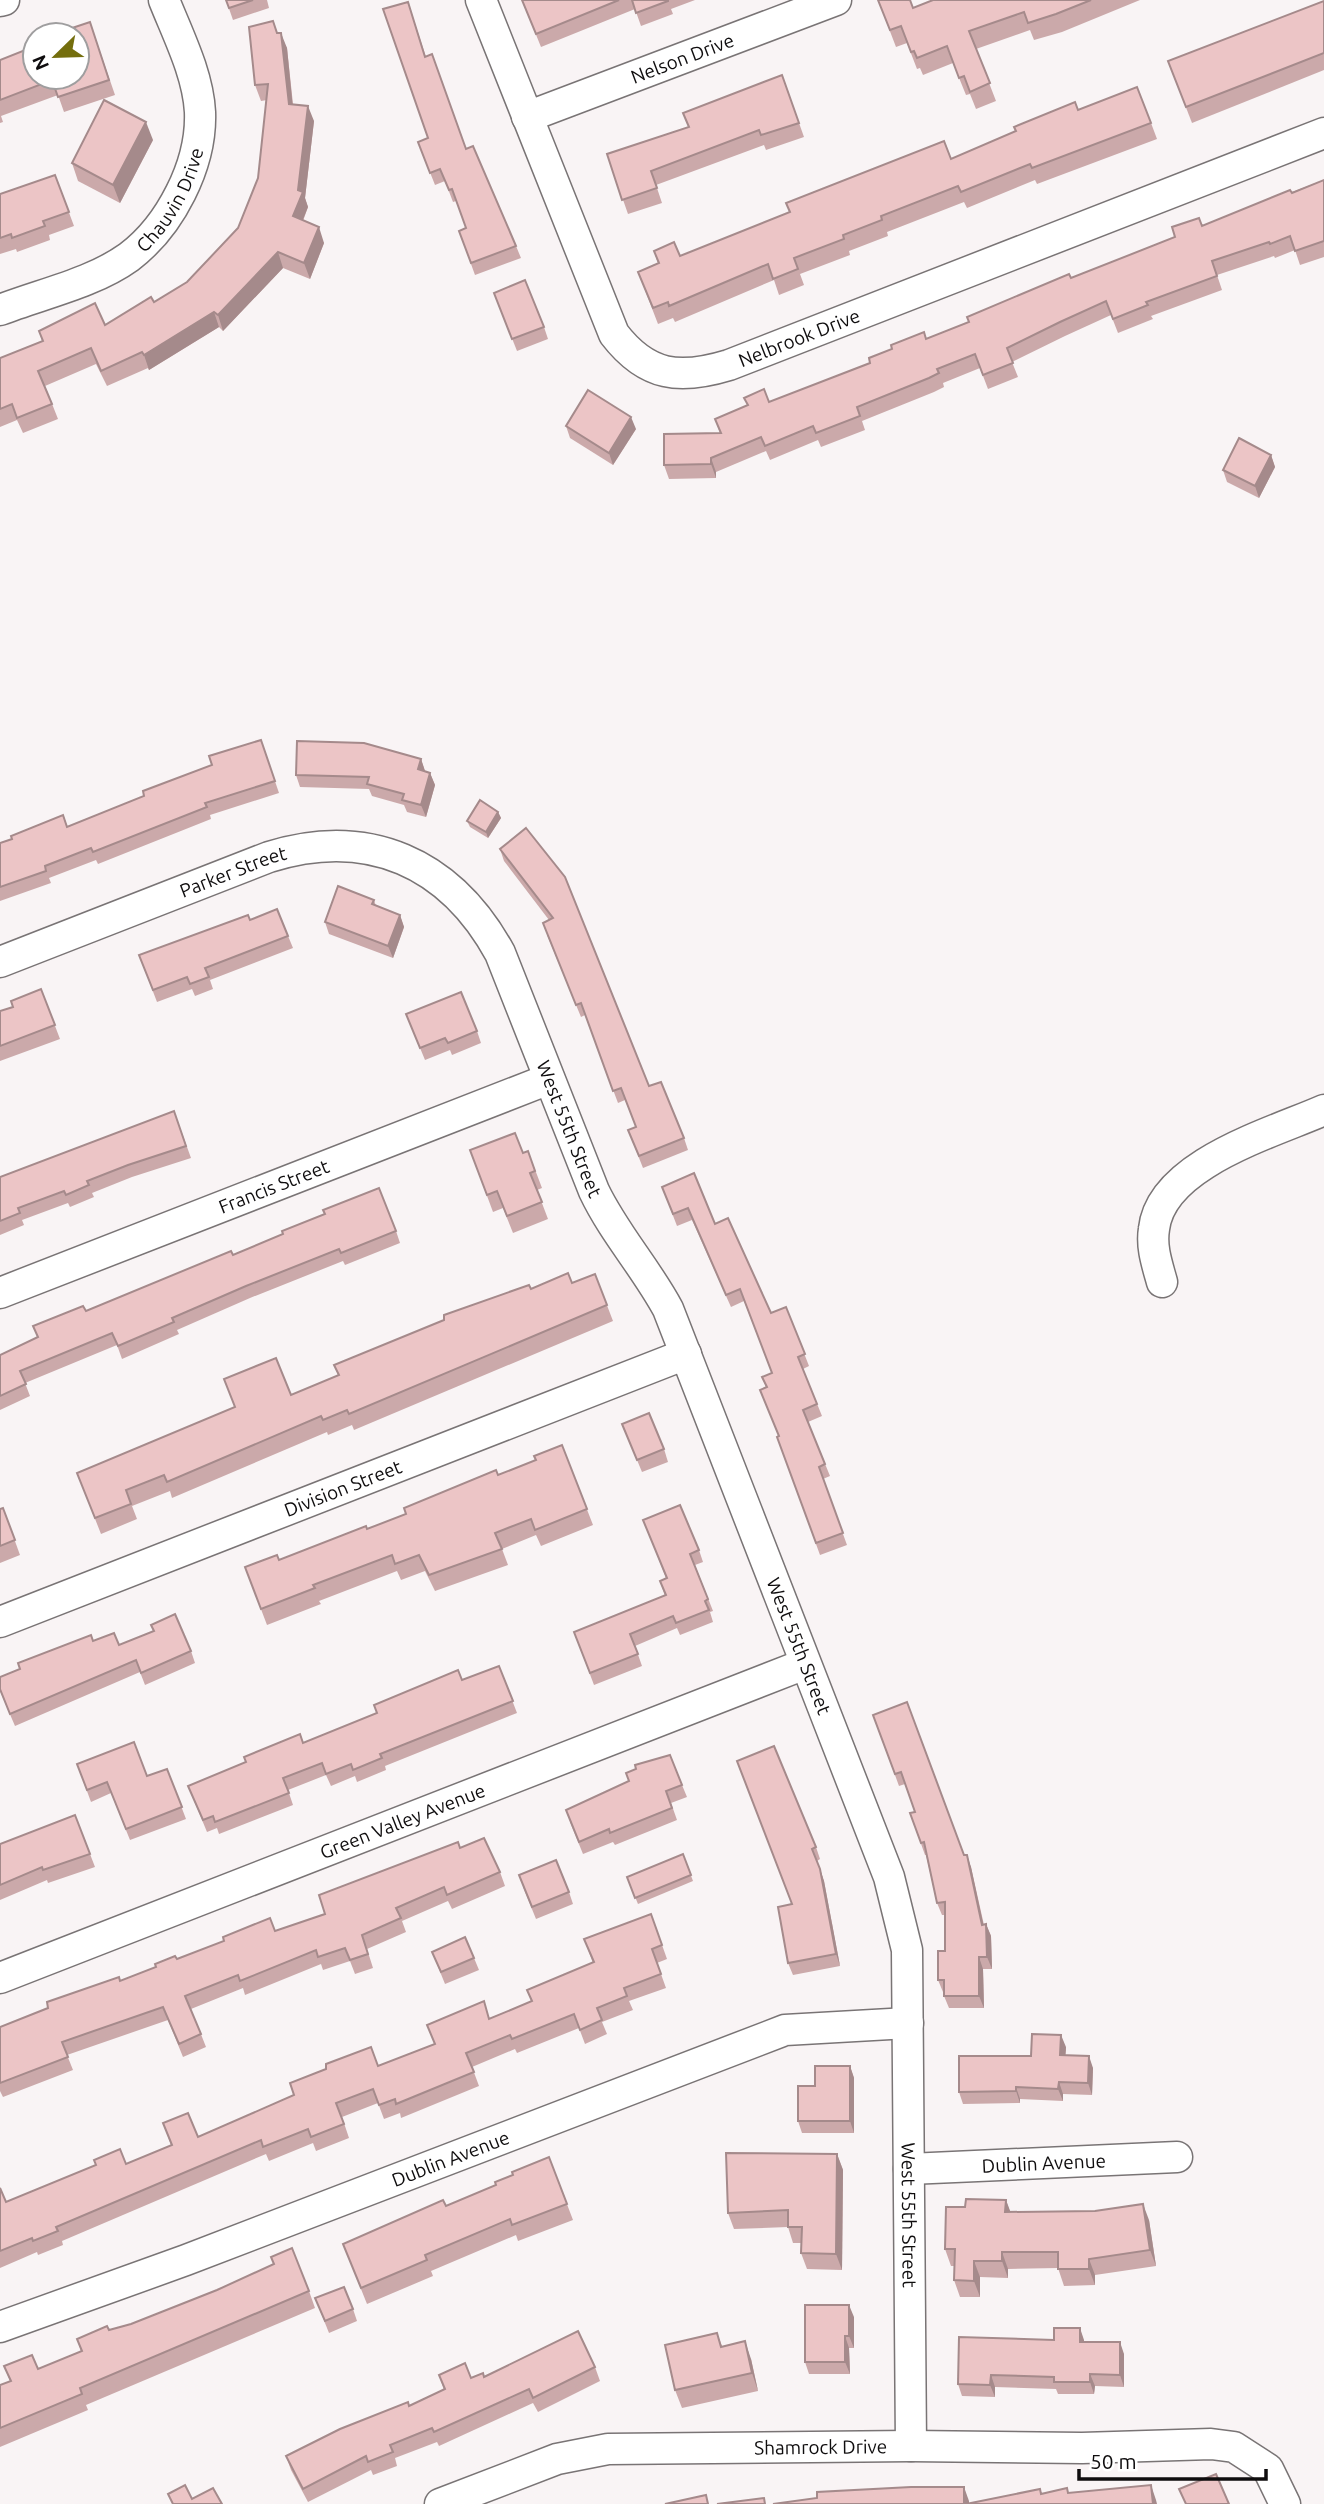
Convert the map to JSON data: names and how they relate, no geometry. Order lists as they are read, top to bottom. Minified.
{"streets":{"street":["Nelson Drive","Chauvin Drive","Nelbrook Drive","Parker Street","West 55th Street","Francis Street","Division Street","Green Valley Avenue","Dublin Avenue","Shamrock Drive"]},"crossings":[["Nelson Drive","Nelbrook Drive"],["Parker Street","West 55th Street"],["West 55th Street","Francis Street"],["West 55th Street","Division Street"],["West 55th Street","Green Valley Avenue"],["West 55th Street","Dublin Avenue"],["West 55th Street","Shamrock Drive"]],"scale_bar":"50 m","north":"bottom left"}
